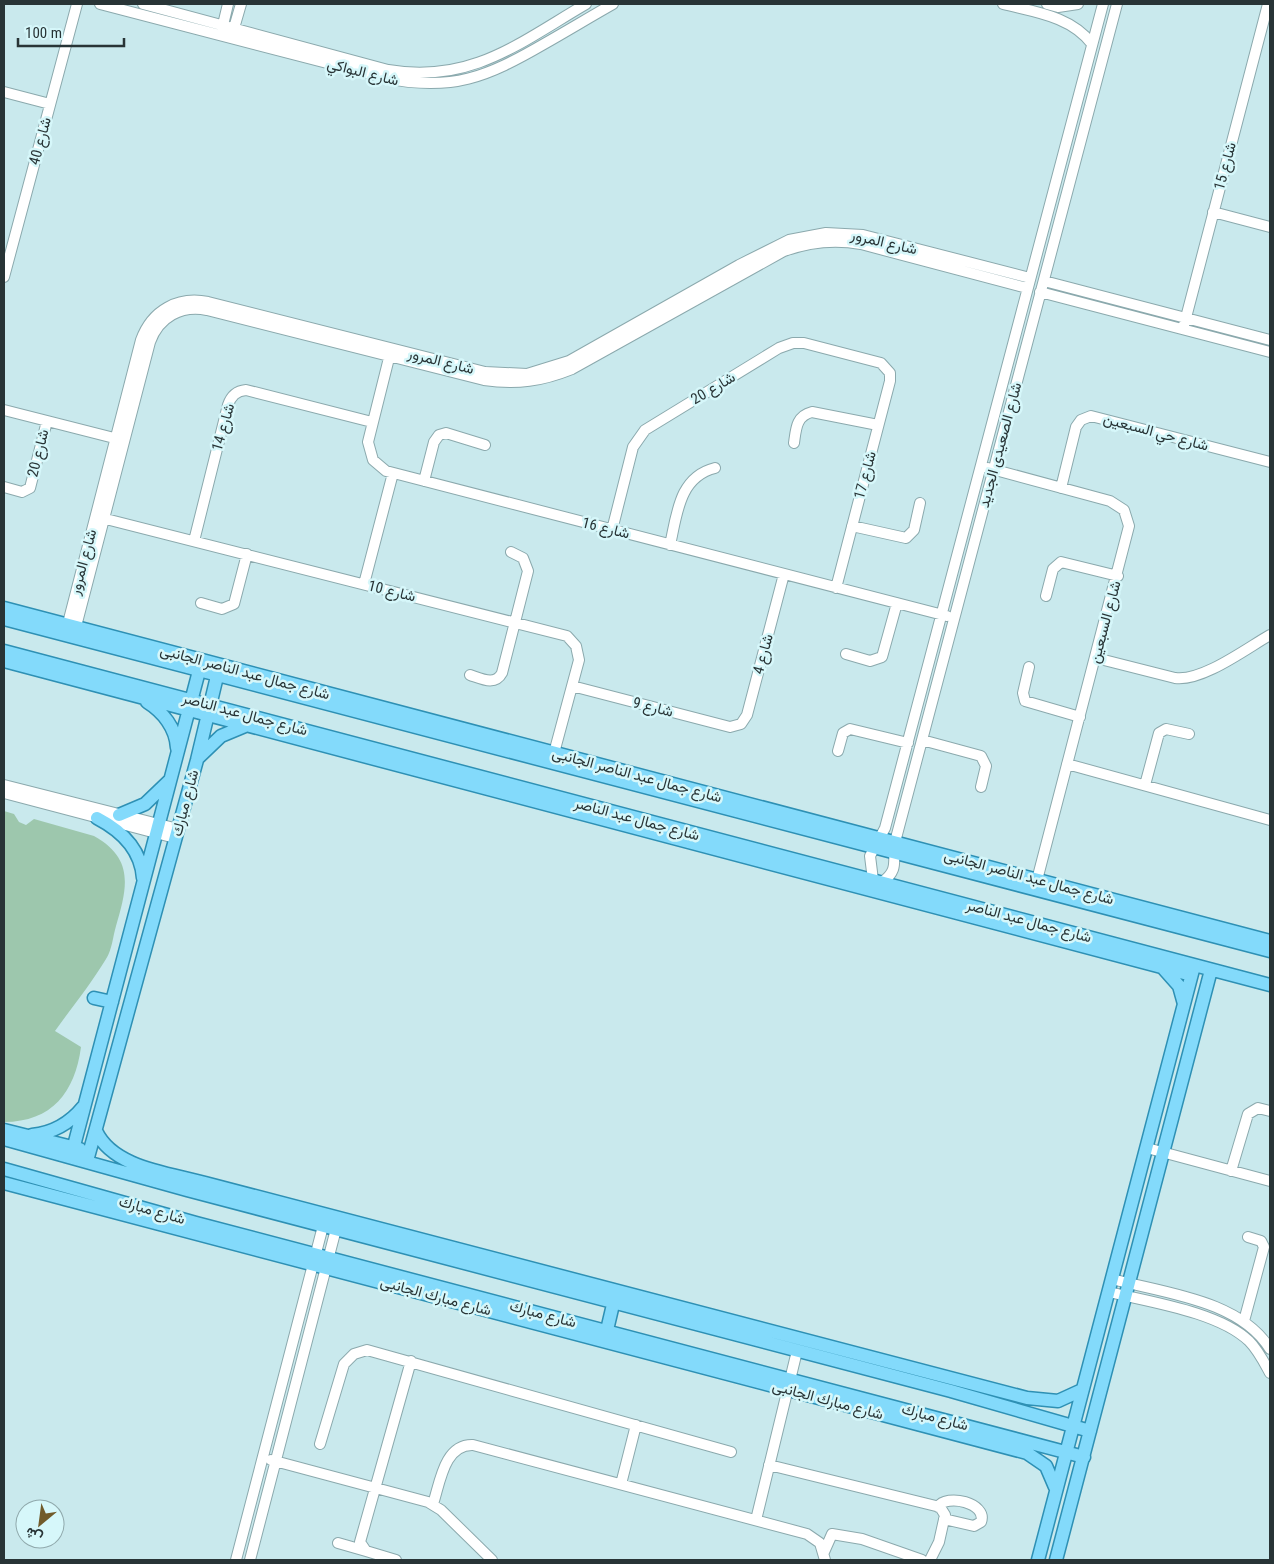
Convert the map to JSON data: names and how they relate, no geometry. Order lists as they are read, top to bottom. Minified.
{"streets":{"main road":["شارع جمال عبد الناصر الجانبى","شارع جمال عبد الناصر","شارع مبارك","شارع مبارك الجانبى"],"street":["شارع البواكي","شارع 40","شارع 15","شارع المرور","شارع 20","شارع 14","شارع حي السبعين","شارع الصعيدى الجديد","شارع 17","شارع 16","شارع 10","شارع السبعين","شارع 4","شارع 9"]},"crossings":[["شارع المرور","شارع الصعيدى الجديد"],["شارع المرور","شارع 16"],["شارع المرور","شارع 10"],["شارع المرور","شارع جمال عبد الناصر الجانبى"],["شارع المرور","شارع جمال عبد الناصر"],["شارع 20","شارع 17"],["شارع 20","شارع 16"],["شارع 14","شارع 16"],["شارع 14","شارع 10"],["شارع حي السبعين","شارع السبعين"],["شارع الصعيدى الجديد","شارع 16"],["شارع الصعيدى الجديد","شارع السبعين"],["شارع الصعيدى الجديد","شارع جمال عبد الناصر الجانبى"],["شارع الصعيدى الجديد","شارع جمال عبد الناصر"],["شارع 17","شارع 16"],["شارع 16","شارع 4"],["شارع 10","شارع جمال عبد الناصر الجانبى"],["شارع 10","شارع 9"],["شارع السبعين","شارع جمال عبد الناصر الجانبى"],["شارع 4","شارع 9"],["شارع جمال عبد الناصر الجانبى","شارع جمال عبد الناصر"],["شارع جمال عبد الناصر الجانبى","شارع مبارك"],["شارع جمال عبد الناصر","شارع مبارك"],["شارع مبارك","شارع مبارك الجانبى"]],"scale_bar":"100 m","north":"bottom left"}
